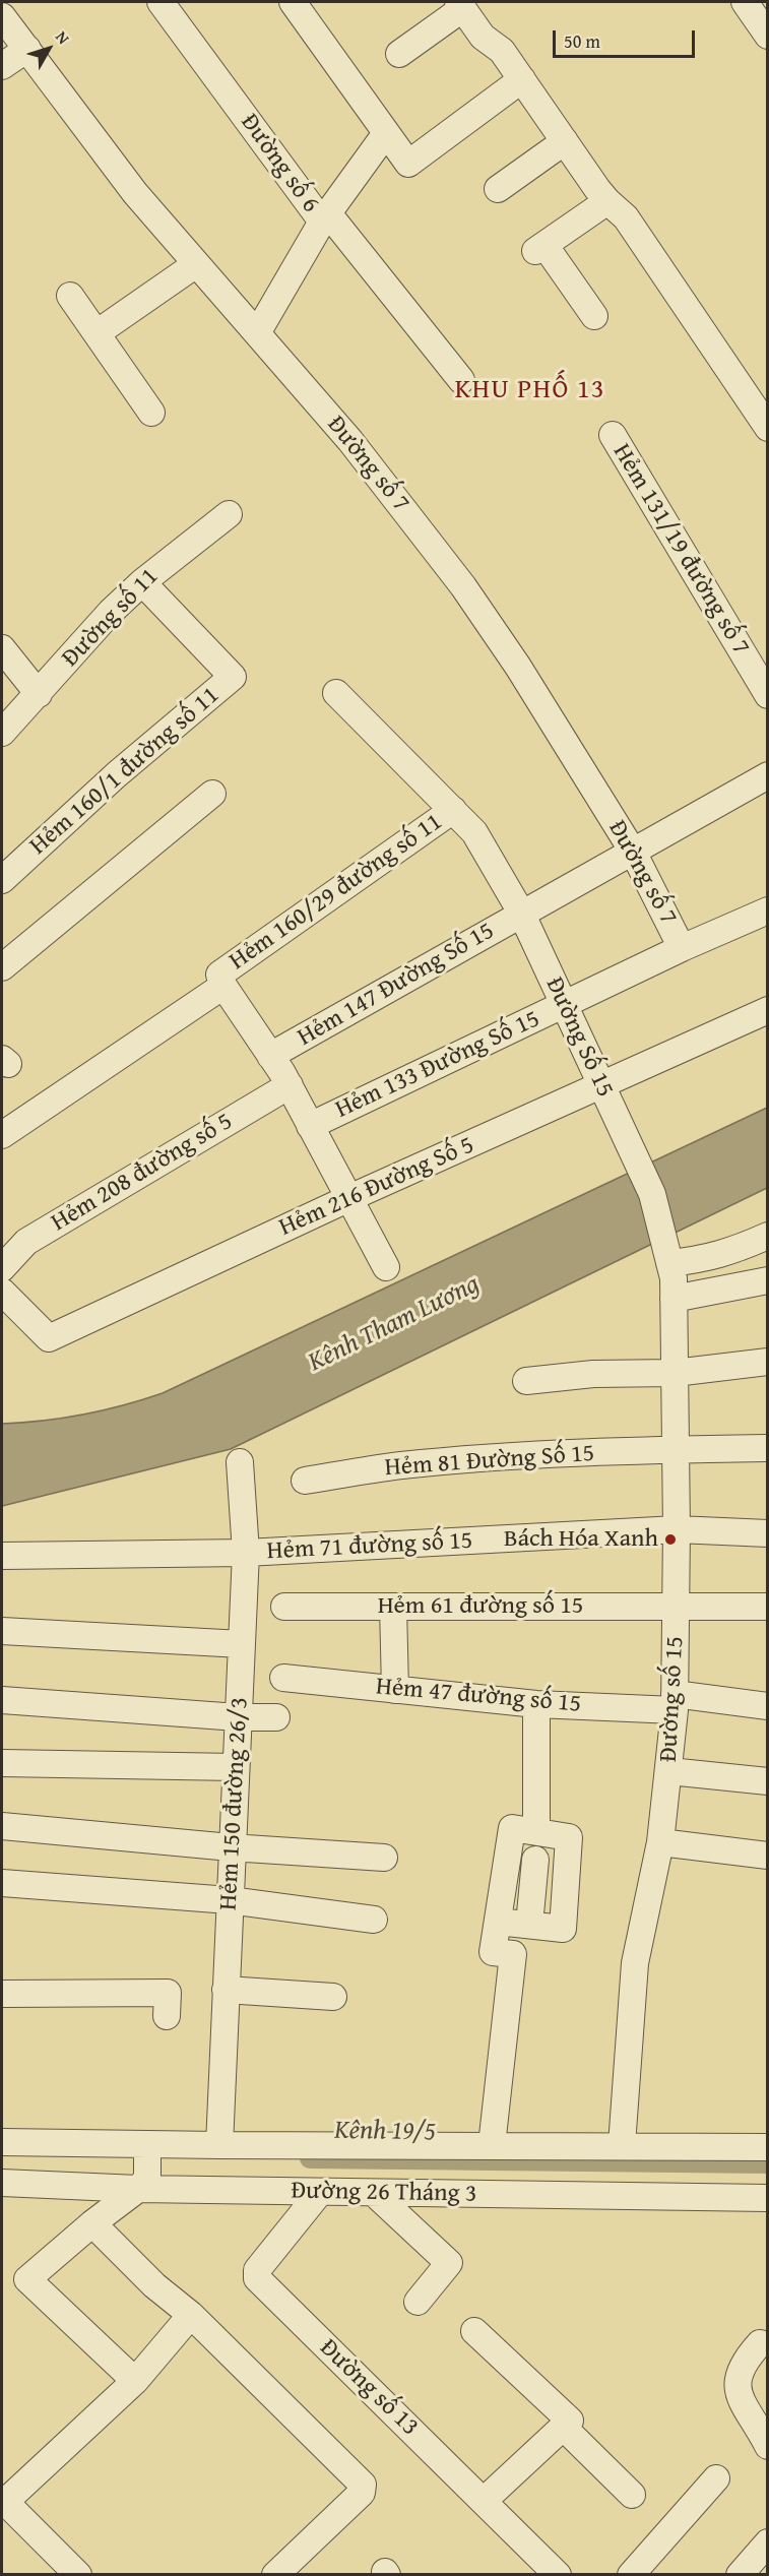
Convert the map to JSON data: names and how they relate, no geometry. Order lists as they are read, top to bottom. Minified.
{"streets":{"street":["Đường số 6","Đường số 7","Hẻm 131/19 đường số 7","Đường số 11","Hẻm 160/1 đường số 11","Hẻm 160/29 đường số 11","Hẻm 147 Đường Số 15","Đường Số 15","Hẻm 133 Đường Số 15","Hẻm 208 đường số 5","Hẻm 216 Đường Số 5","Hẻm 81 Đường Số 15","Hẻm 71 đường số 15","Hẻm 61 đường số 15","Hẻm 47 đường số 15","Đường số 15","Hẻm 150 đường 26/3","Đường 26 Tháng 3","Đường số 13"]},"crossings":[["Đường số 6","Đường số 7"],["Đường số 7","Hẻm 147 Đường Số 15"],["Đường số 11","Hẻm 160/1 đường số 11"],["Hẻm 160/29 đường số 11","Đường Số 15"],["Hẻm 147 Đường Số 15","Đường Số 15"],["Đường Số 15","Hẻm 133 Đường Số 15"],["Đường Số 15","Hẻm 216 Đường Số 5"],["Đường Số 15","Đường số 15"],["Hẻm 81 Đường Số 15","Đường số 15"],["Hẻm 71 đường số 15","Đường số 15"],["Hẻm 71 đường số 15","Hẻm 150 đường 26/3"],["Hẻm 61 đường số 15","Đường số 15"],["Hẻm 47 đường số 15","Đường số 15"],["Đường số 15","Đường 26 Tháng 3"],["Hẻm 150 đường 26/3","Đường 26 Tháng 3"],["Đường 26 Tháng 3","Đường số 13"]],"districts":["KHU PHỐ 13"],"water":["Kênh Tham Lương","Kênh 19/5"],"places":["Bách Hóa Xanh"],"scale_bar":"50 m","north":"top right"}
